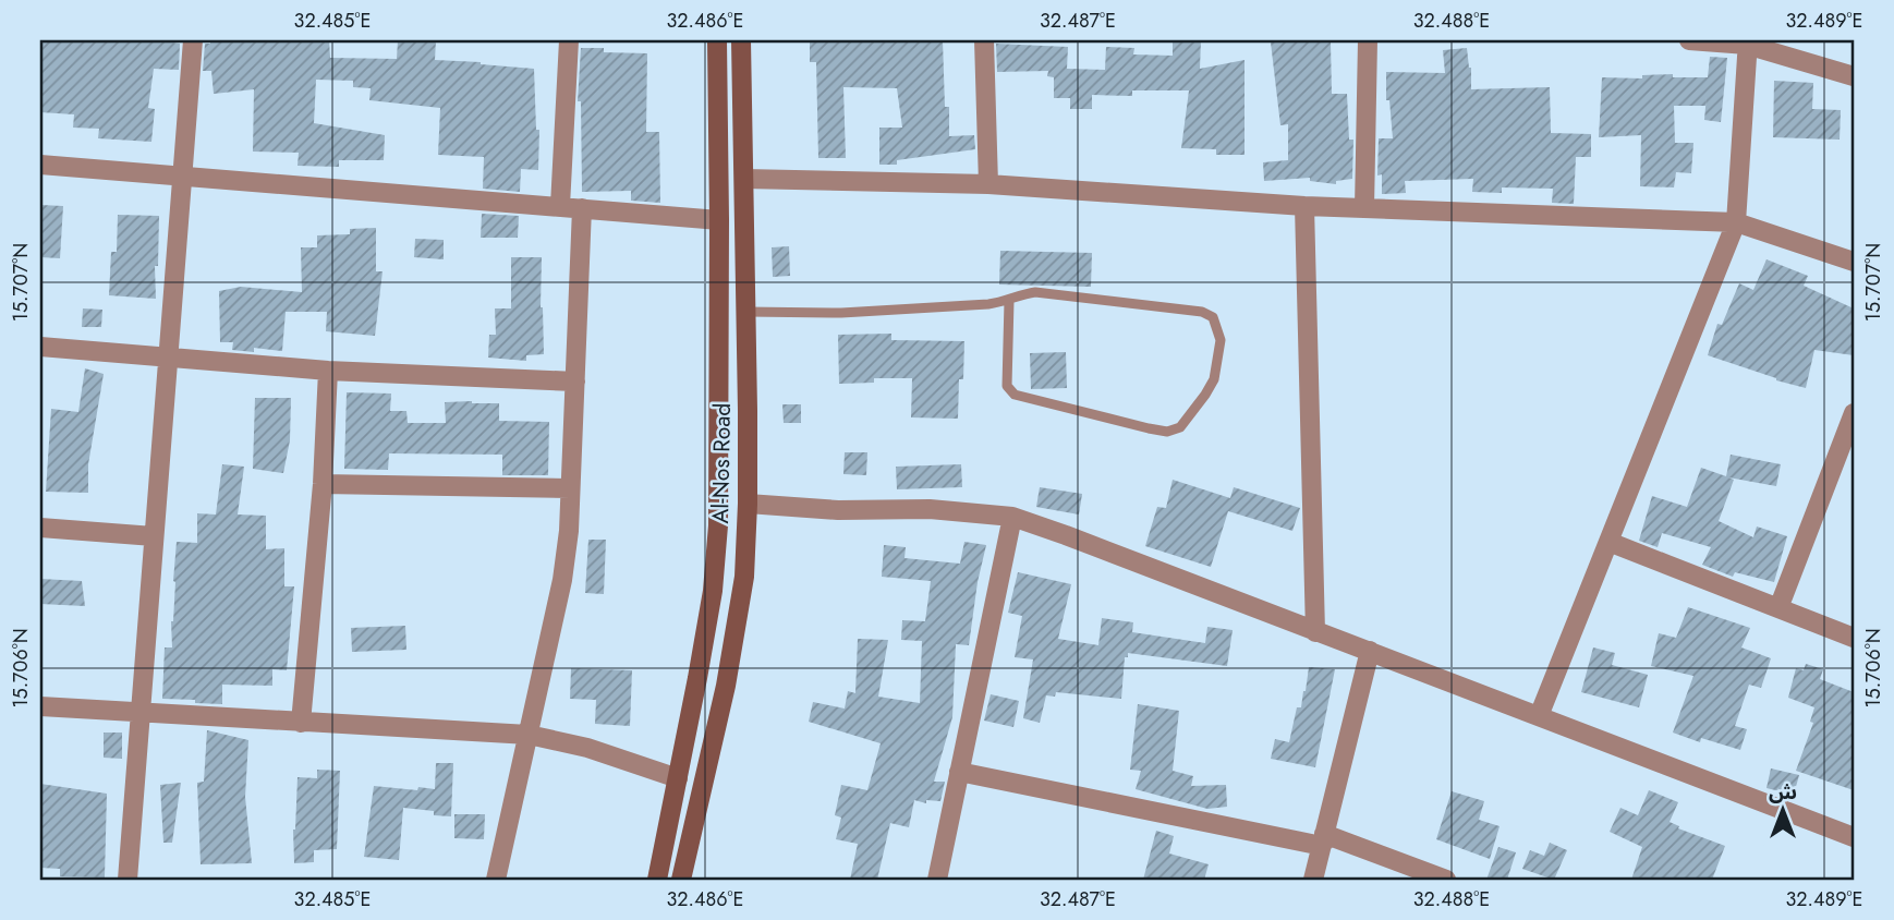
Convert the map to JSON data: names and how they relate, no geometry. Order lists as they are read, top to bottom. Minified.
{"streets":{"main road":["Al-Nos Road"]},"north":"top","coordinates":["32.485°E","32.486°E","32.487°E","32.488°E","32.489°E","15.707°N","15.706°N"]}
